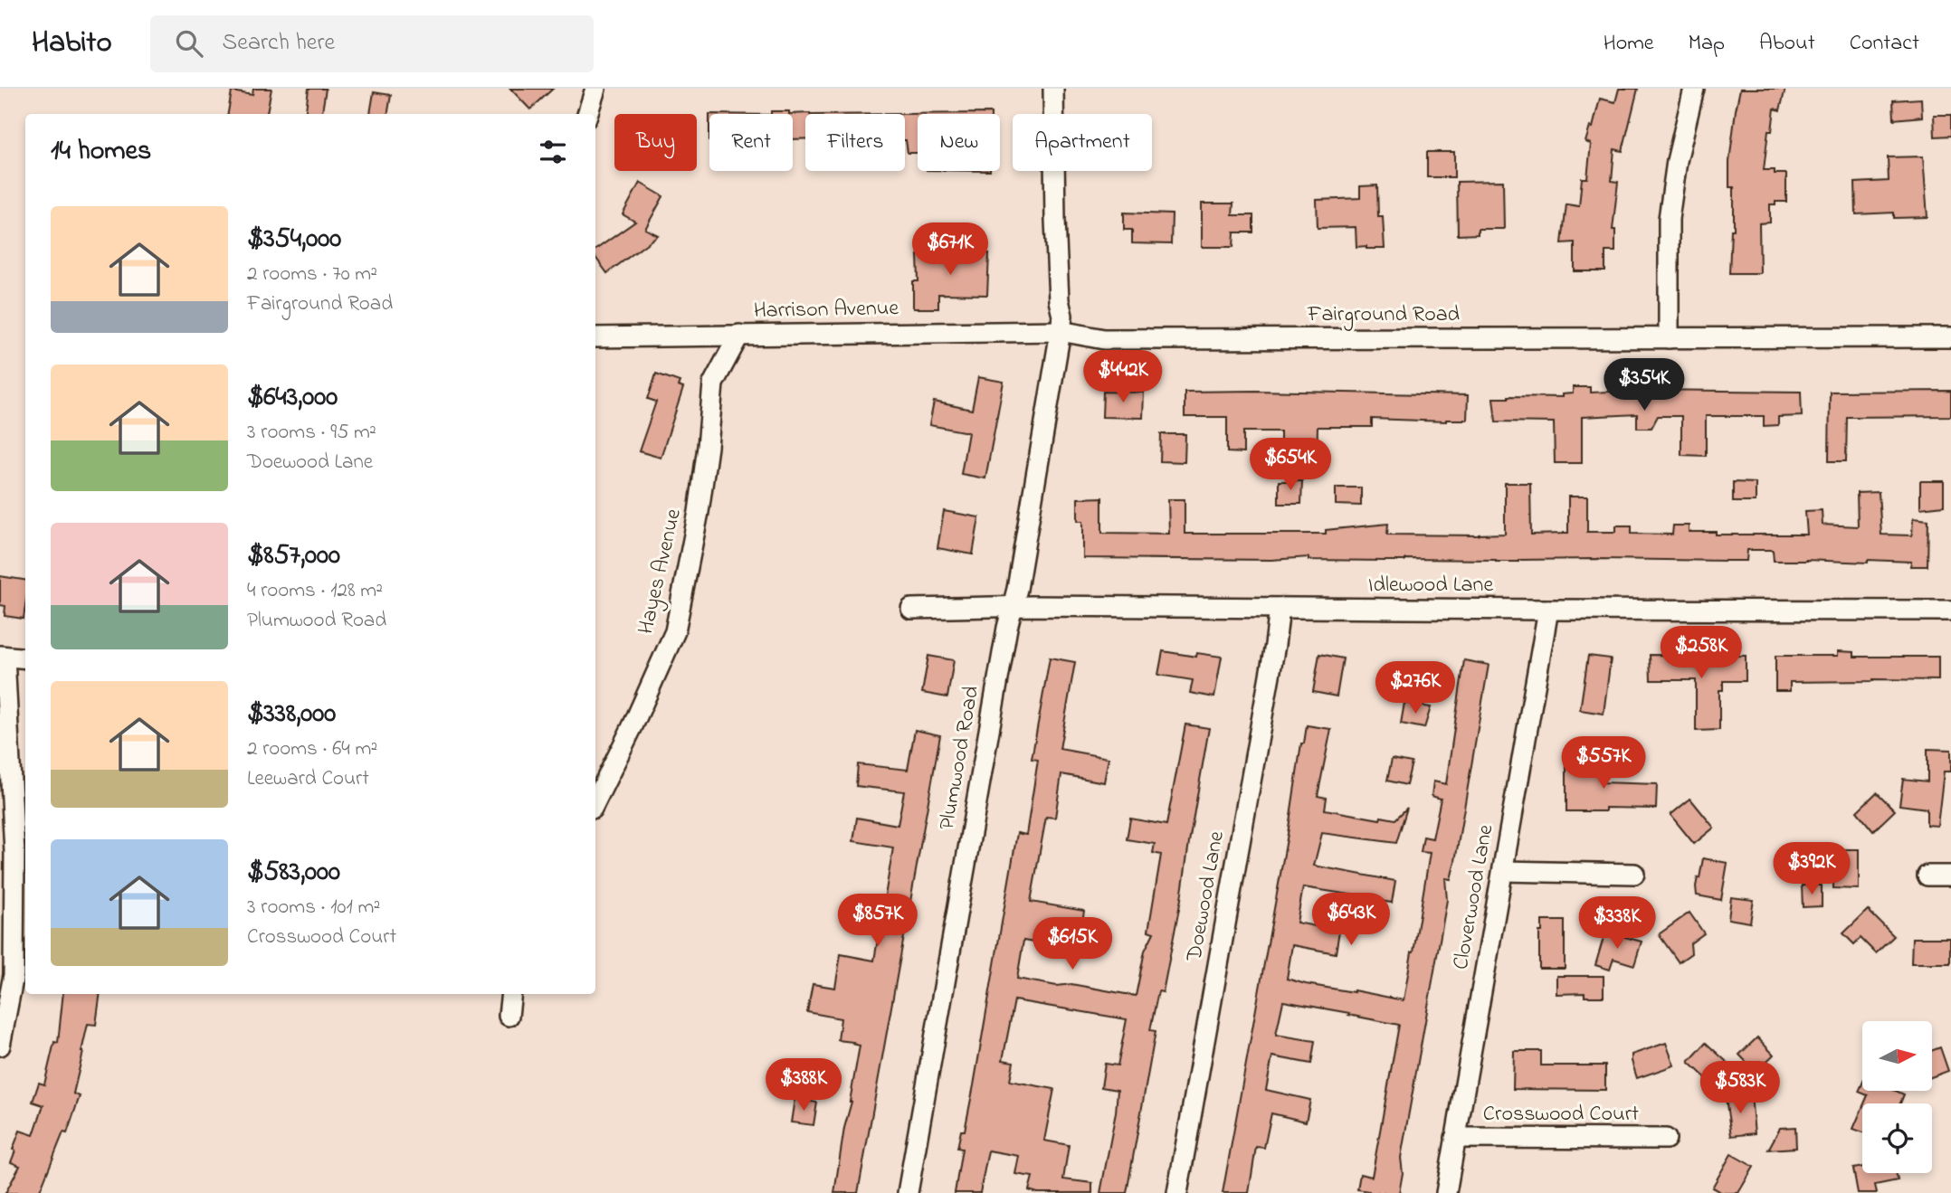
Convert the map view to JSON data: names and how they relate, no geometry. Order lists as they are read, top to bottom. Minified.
{"streets":{"street":["Harrison Avenue","Fairground Road","Hayes Avenue","Idlewood Lane","Plumwood Road","Doewood Lane","Cloverwood Lane","Crosswood Court"]},"crossings":[["Harrison Avenue","Fairground Road"],["Harrison Avenue","Hayes Avenue"],["Harrison Avenue","Plumwood Road"],["Fairground Road","Plumwood Road"],["Idlewood Lane","Plumwood Road"],["Idlewood Lane","Doewood Lane"],["Idlewood Lane","Cloverwood Lane"],["Cloverwood Lane","Crosswood Court"]],"north":"right","page":{"header":"Habito","search":"Search here","nav":["Home","Map","About","Contact"],"chip":["Buy","Rent","Filters","New","Apartment"],"heading":"14 homes","list":[{"name":"$354,000","note":"2 rooms · 70 m² · Fairground Road"},{"name":"$643,000","note":"3 rooms · 95 m² · Doewood Lane"},{"name":"$857,000","note":"4 rooms · 128 m² · Plumwood Road"},{"name":"$338,000","note":"2 rooms · 64 m² · Leeward Court"},{"name":"$583,000","note":"3 rooms · 101 m² · Crosswood Court"}],"price":["$671K","$442K","$354K","$654K","$258K","$276K","$557K","$392K","$643K","$857K","$338K","$615K","$388K","$583K"]}}
